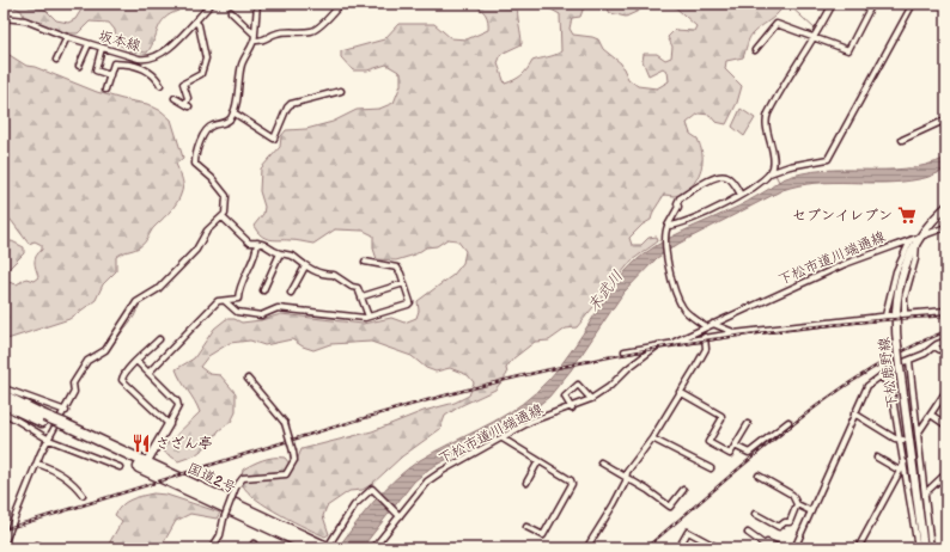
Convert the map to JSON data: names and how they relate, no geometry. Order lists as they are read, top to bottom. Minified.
{"streets":{"highway":["国道2号"],"main road":["下松鹿野線"],"street":["坂本線","下松市道川端通線"]},"crossings":[["下松市道川端通線","下松鹿野線"]],"water":["末武川"],"places":{"supermarket":["セブンイレブン"],"restaurant":["さざん亭"]}}
